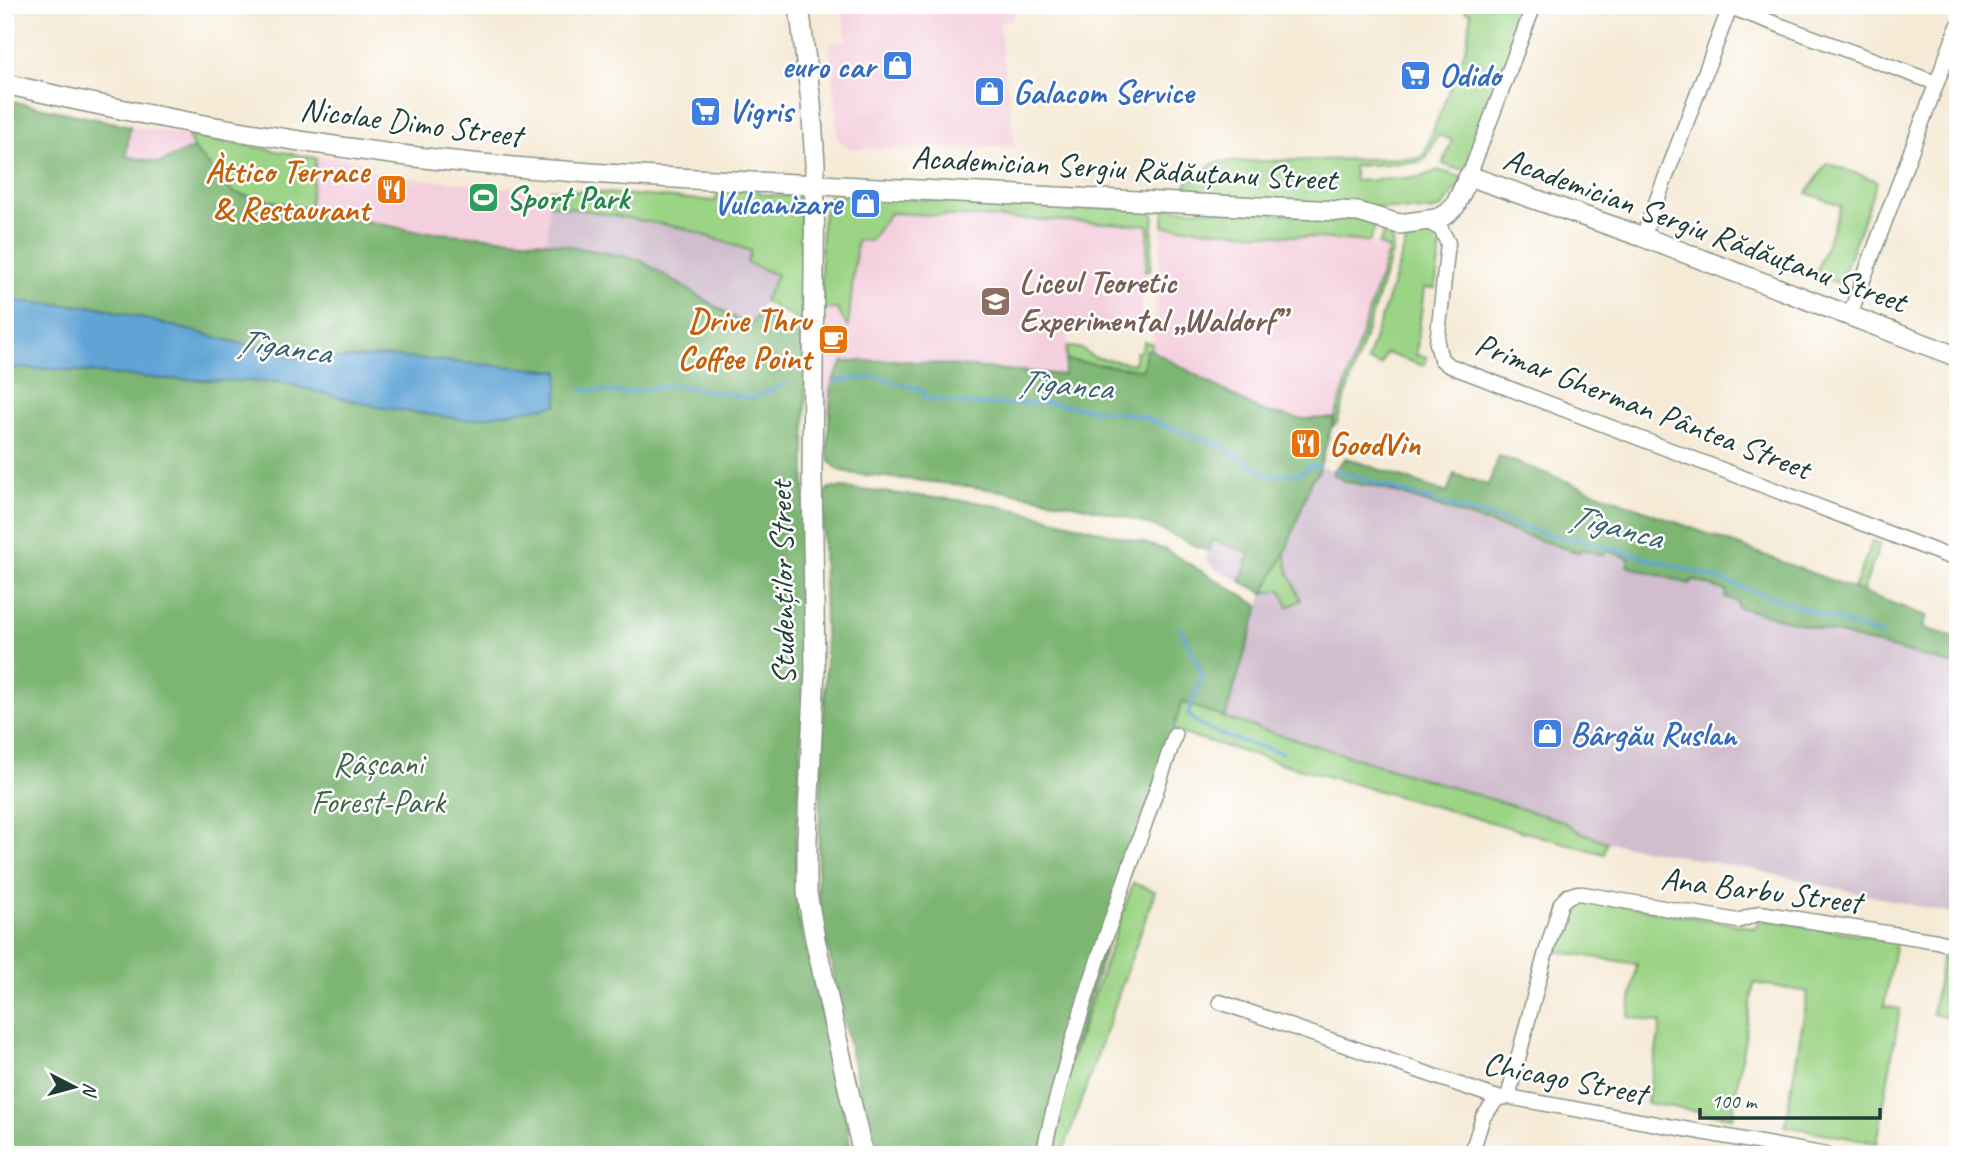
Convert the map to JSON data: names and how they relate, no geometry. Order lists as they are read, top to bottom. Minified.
{"streets":{"main road":["Nicolae Dimo Street","Academician Sergiu Rădăuțanu Street","Studenților Street"],"street":["Primar Gherman Pântea Street","Ana Barbu Street","Chicago Street"]},"crossings":[["Nicolae Dimo Street","Academician Sergiu Rădăuțanu Street"],["Nicolae Dimo Street","Studenților Street"],["Academician Sergiu Rădăuțanu Street","Primar Gherman Pântea Street"],["Academician Sergiu Rădăuțanu Street","Studenților Street"],["Ana Barbu Street","Chicago Street"]],"water":["Țîganca"],"parks":["Râșcani Forest-Park"],"places":{"shop":["euro car","Galacom Service","Vulcanizare","Bârgău Ruslan"],"supermarket":["Odido","Vigris"],"restaurant":["Àttico Terrace & Restaurant","GoodVin"],"sports":["Sport Park"],"school or university":["Liceul Teoretic Experimental „Waldorf”"],"cafe":["Drive Thru Coffee Point"]},"scale_bar":"100 m","north":"right"}
